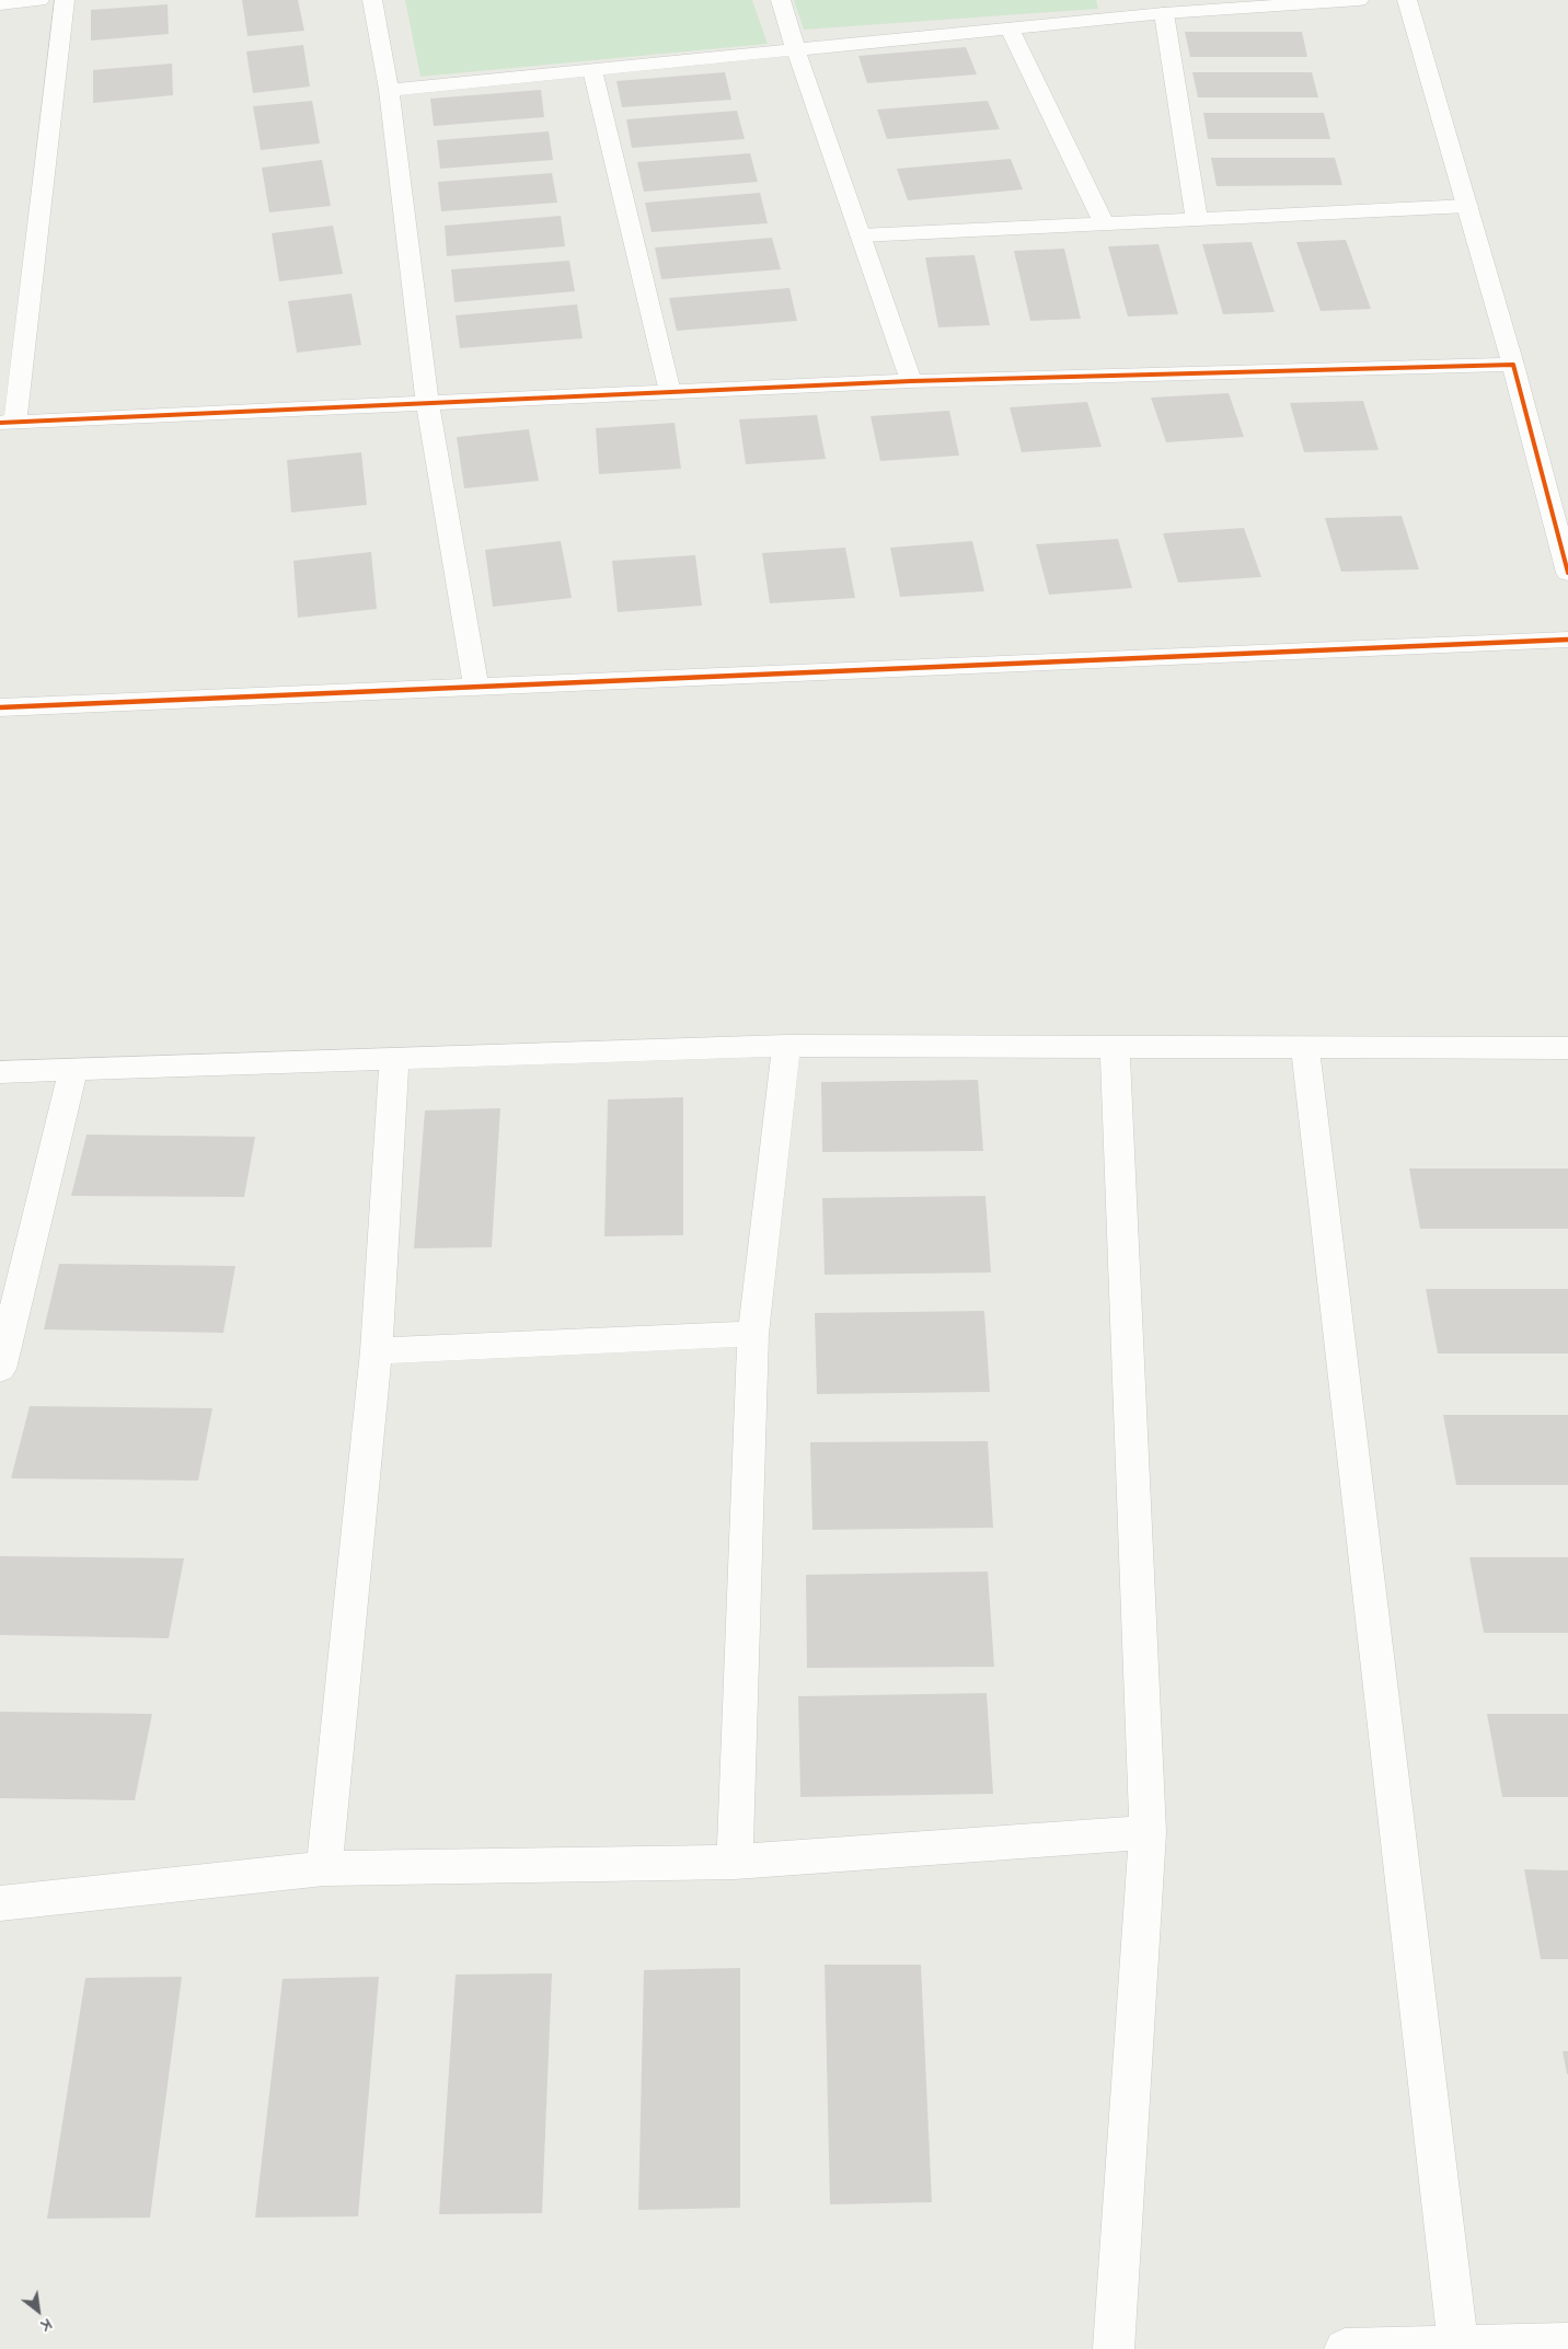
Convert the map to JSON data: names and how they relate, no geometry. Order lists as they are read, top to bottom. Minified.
{"north":"bottom right"}
